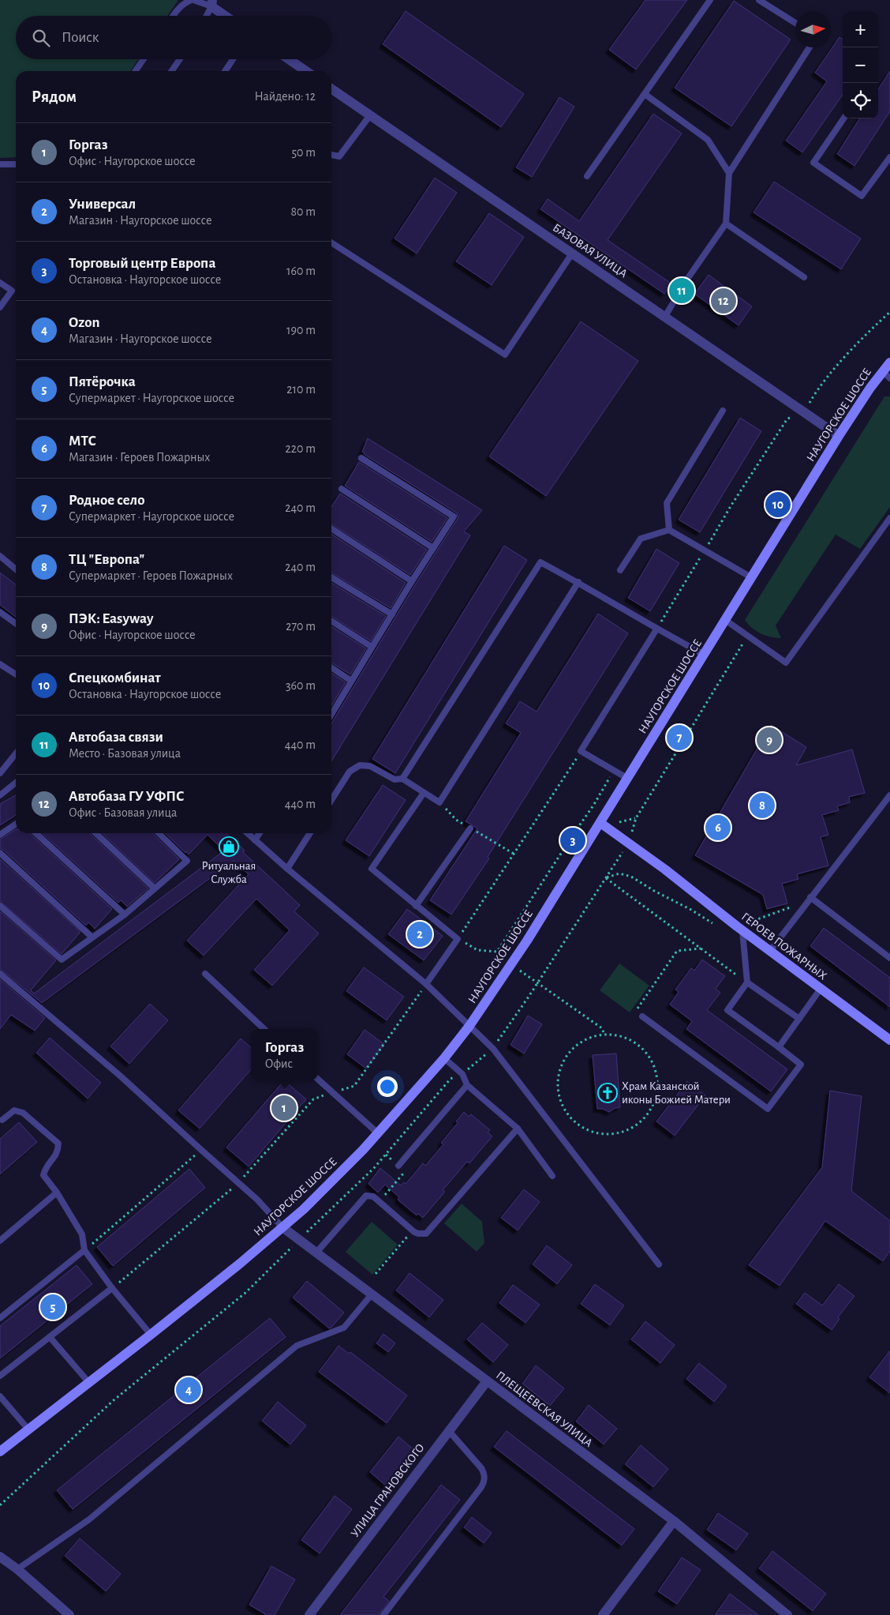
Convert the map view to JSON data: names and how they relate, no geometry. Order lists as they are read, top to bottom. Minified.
{"streets":{"main road":["НАУГОРСКОЕ ШОССЕ","ГЕРОЕВ ПОЖАРНЫХ"],"street":["БАЗОВАЯ УЛИЦА","ПЛЕЩЕЕВСКАЯ УЛИЦА","УЛИЦА ГРАНОВСКОГО"]},"crossings":[["БАЗОВАЯ УЛИЦА","НАУГОРСКОЕ ШОССЕ"],["НАУГОРСКОЕ ШОССЕ","ГЕРОЕВ ПОЖАРНЫХ"],["НАУГОРСКОЕ ШОССЕ","ПЛЕЩЕЕВСКАЯ УЛИЦА"],["ПЛЕЩЕЕВСКАЯ УЛИЦА","УЛИЦА ГРАНОВСКОГО"]],"places":{"shop":["Ритуальная Служба"],"church":["Храм Казанской иконы Божией Матери"]},"north":"right","page":{"map_buttons":["+","−"],"search":"Поиск","heading":["Рядом","Найдено: 12"],"list":[{"mark":"1","name":"Горгаз","note":"Офис · Наугорское шоссе","value":"50 m"},{"mark":"2","name":"Универсал","note":"Магазин · Наугорское шоссе","value":"80 m"},{"mark":"3","name":"Торговый центр Европа","note":"Остановка · Наугорское шоссе","value":"160 m"},{"mark":"4","name":"Ozon","note":"Магазин · Наугорское шоссе","value":"190 m"},{"mark":"5","name":"Пятёрочка","note":"Супермаркет · Наугорское шоссе","value":"210 m"},{"mark":"6","name":"МТС","note":"Магазин · Героев Пожарных","value":"220 m"},{"mark":"7","name":"Родное село","note":"Супермаркет · Наугорское шоссе","value":"240 m"},{"mark":"8","name":"ТЦ \"Европа\"","note":"Супермаркет · Героев Пожарных","value":"240 m"},{"mark":"9","name":"ПЭК: Easyway","note":"Офис · Наугорское шоссе","value":"270 m"},{"mark":"10","name":"Спецкомбинат","note":"Остановка · Наугорское шоссе","value":"360 m"},{"mark":"11","name":"Автобаза связи","note":"Место · Базовая улица","value":"440 m"},{"mark":"12","name":"Автобаза ГУ УФПС","note":"Офис · Базовая улица","value":"440 m"}],"pins":["11","12","10","7","9","8","6","3","2","1","5","4"],"popup":["Горгаз","Офис"]}}
